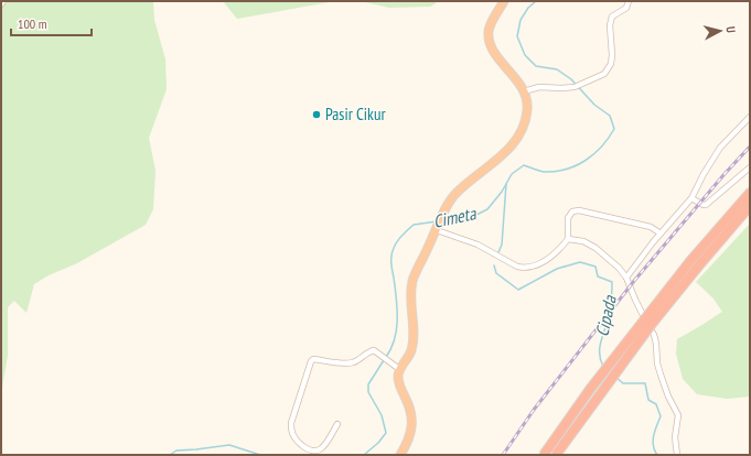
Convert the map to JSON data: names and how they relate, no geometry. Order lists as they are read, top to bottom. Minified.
{"water":["Cimeta","Cipada"],"places":["Pasir Cikur"],"scale_bar":"100 m","north":"right"}
